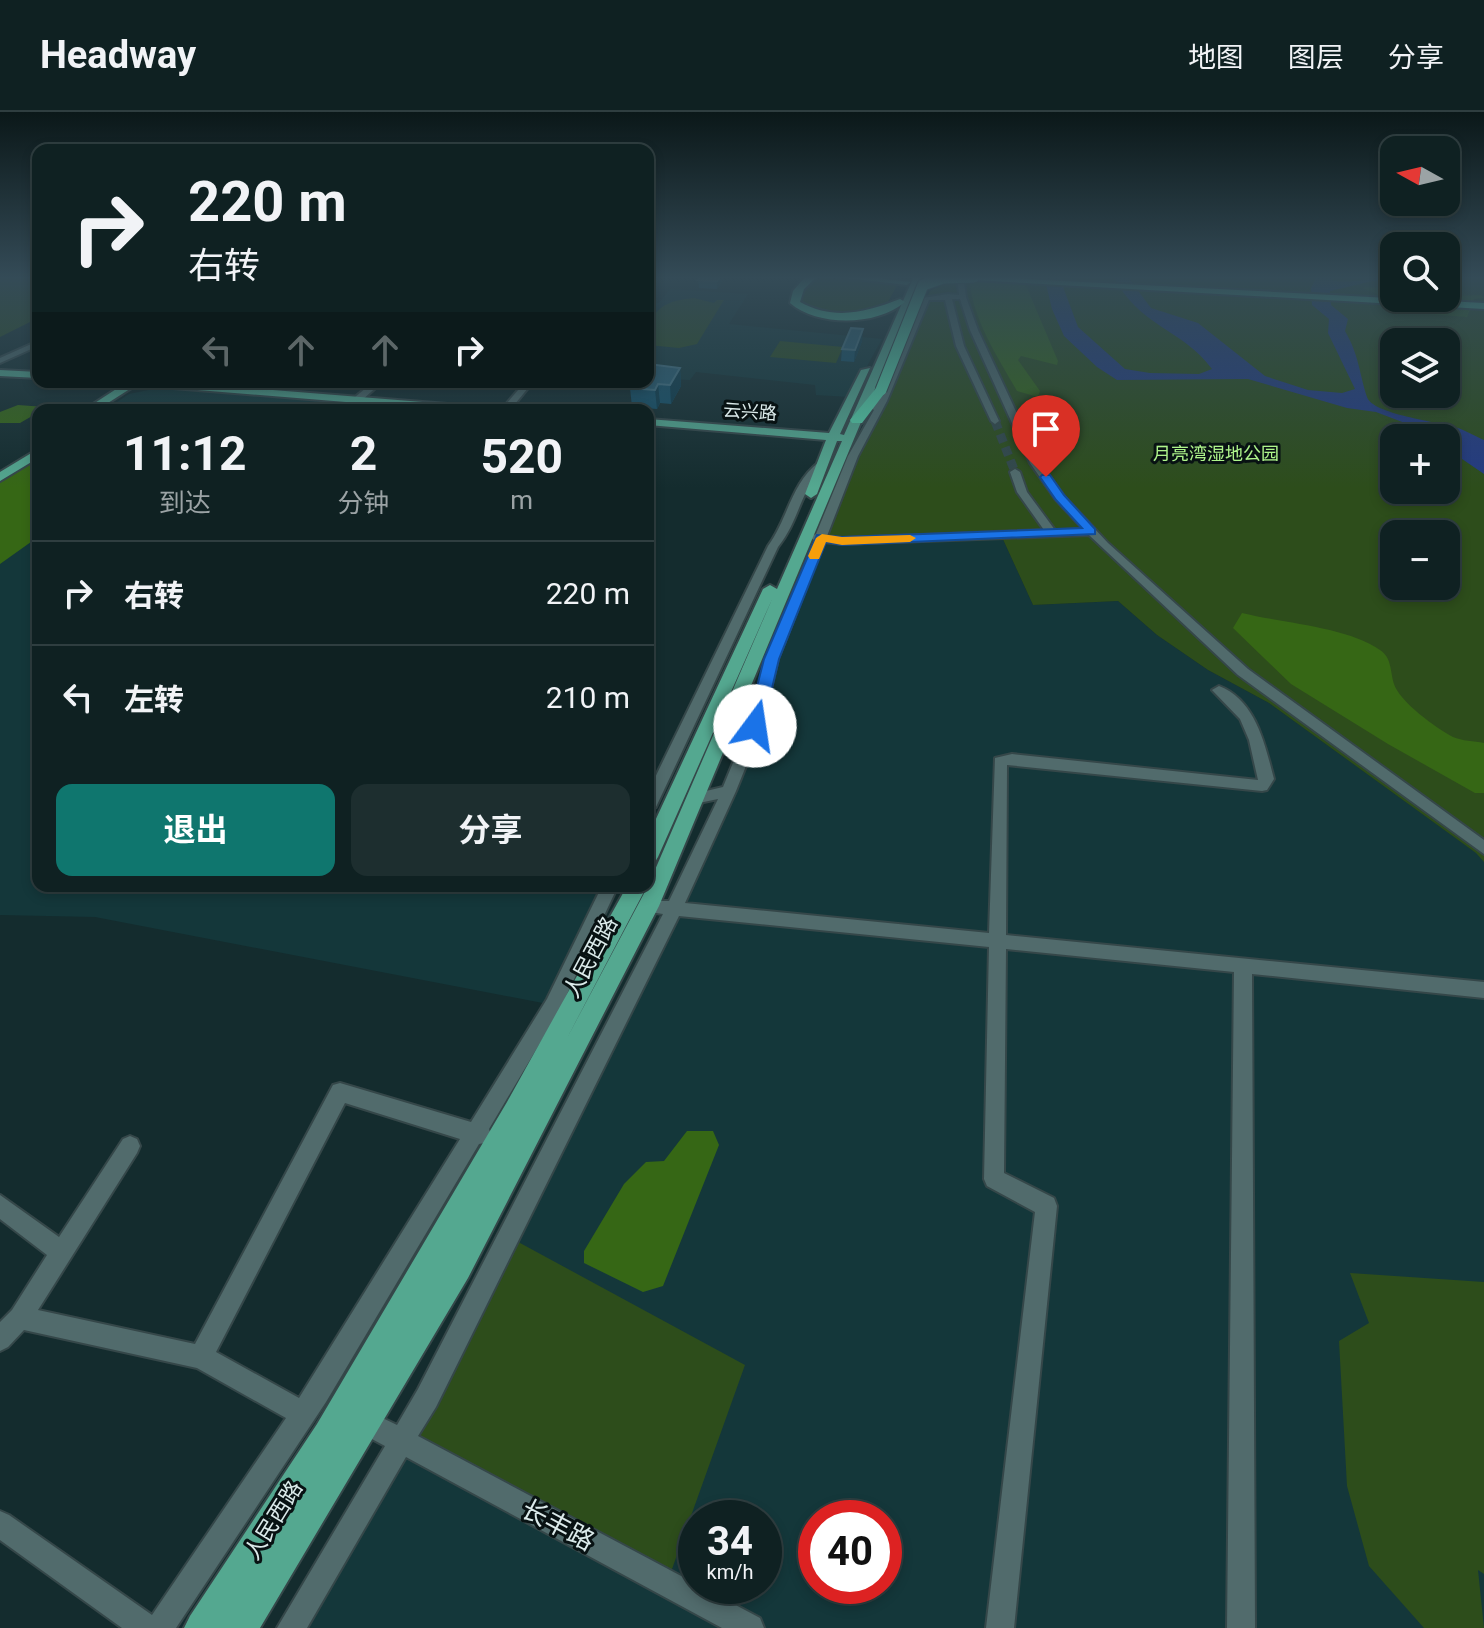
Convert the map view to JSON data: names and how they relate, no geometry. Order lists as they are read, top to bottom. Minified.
{"streets":{"main road":["云兴路","人民西路"],"street":["长丰路"]},"crossings":[["云兴路","人民西路"],["人民西路","长丰路"]],"parks":["月亮湾湿地公园"],"north":"left","page":{"header":"Headway","nav":["地图","图层","分享"],"map_buttons":["+","−"],"turn":["220 m","右转"],"eta":["11:12","到达","2","分钟","520","m"],"list":[{"name":"右转","value":"220 m"},{"name":"左转","value":"210 m"}],"buttons":["退出","分享"],"speed":"34 km/h","limit":"40"}}
